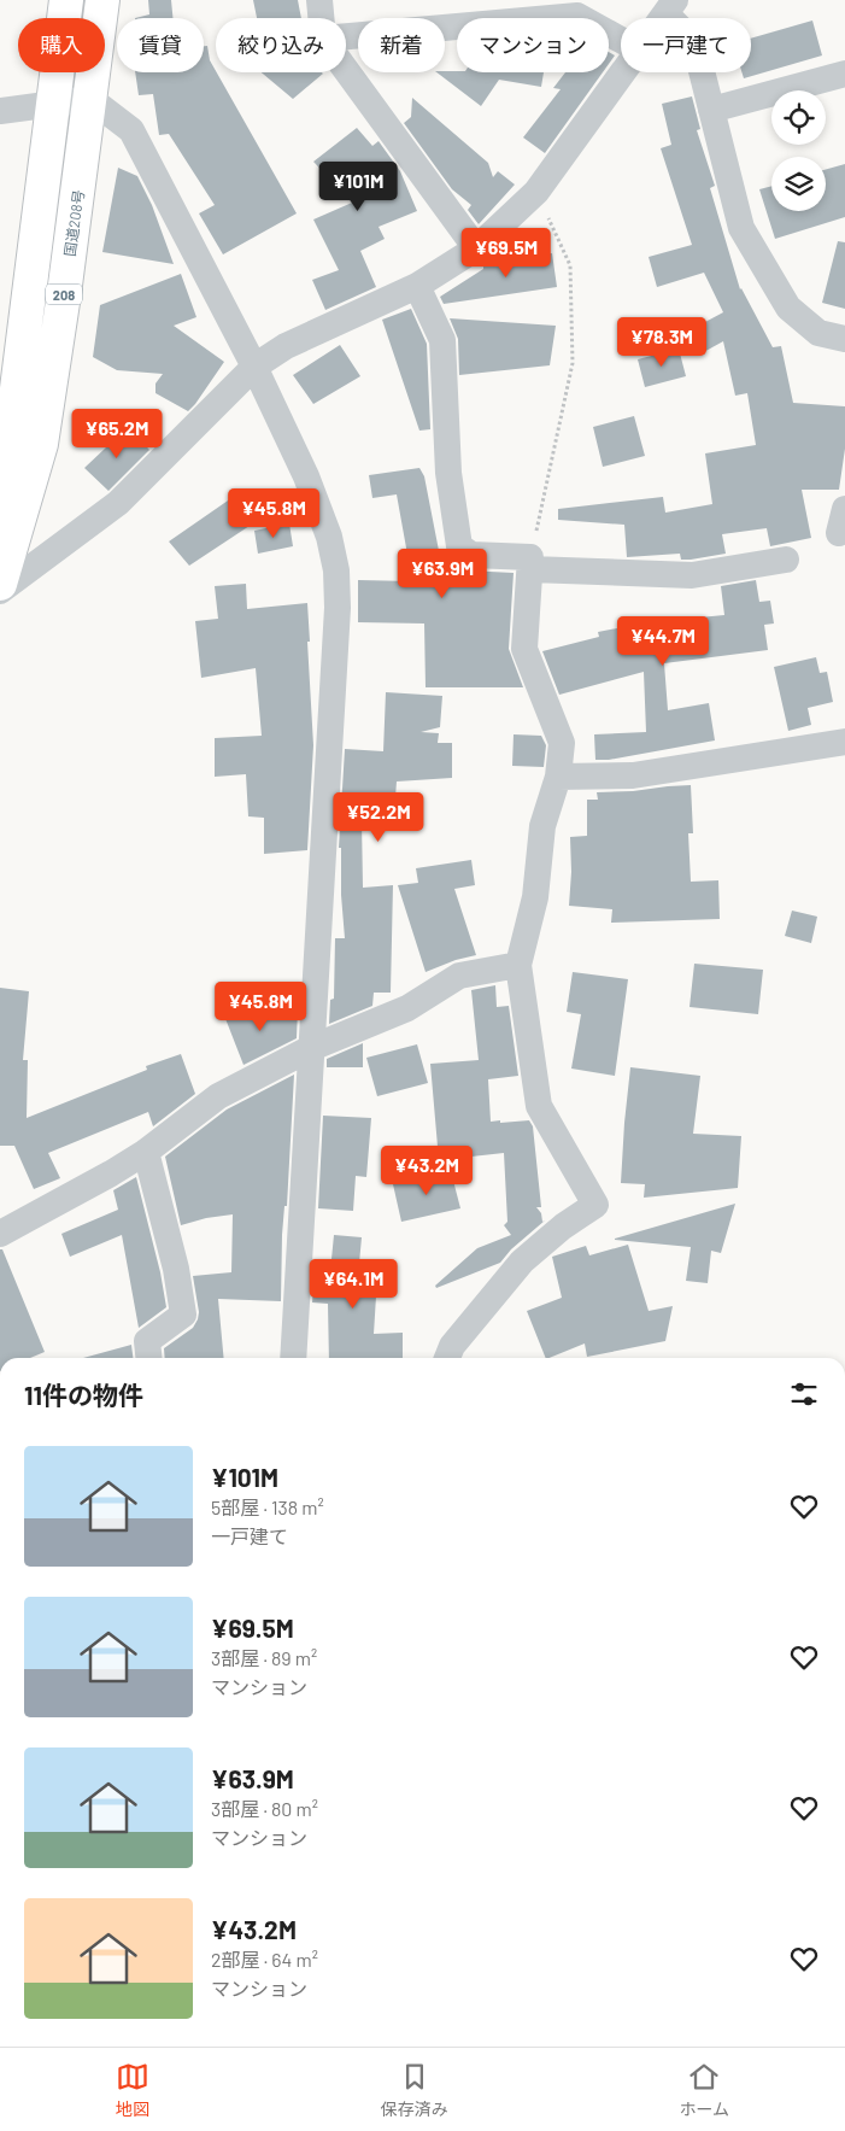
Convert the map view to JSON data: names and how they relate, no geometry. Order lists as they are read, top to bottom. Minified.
{"streets":{"highway":["国道208号","208"]},"page":{"chip":["購入","賃貸","絞り込み","新着","マンション","一戸建て"],"price":["¥101M","¥69.5M","¥78.3M","¥65.2M","¥45.8M","¥63.9M","¥44.7M","¥52.2M","¥45.8M","¥43.2M","¥64.1M"],"heading":"11件の物件","list":[{"name":"¥101M","note":"5部屋 · 138 m² · 一戸建て"},{"name":"¥69.5M","note":"3部屋 · 89 m² · マンション"},{"name":"¥63.9M","note":"3部屋 · 80 m² · マンション"},{"name":"¥43.2M","note":"2部屋 · 64 m² · マンション"}],"tabs":["地図","保存済み","ホーム"]}}
